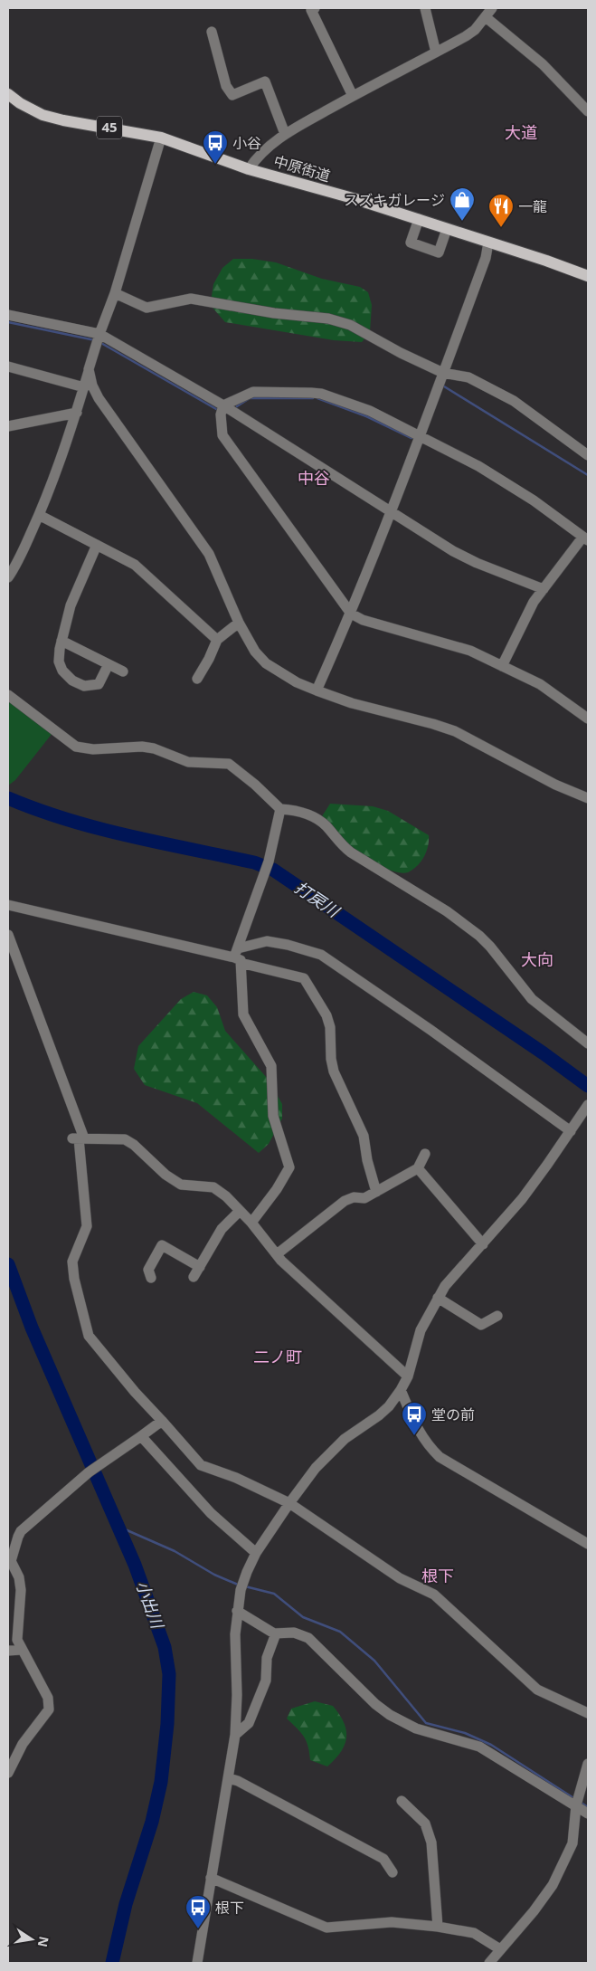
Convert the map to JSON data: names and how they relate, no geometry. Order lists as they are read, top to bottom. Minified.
{"streets":{"main road":["45","中原街道"]},"districts":["大道","中谷","大向","二ノ町","根下"],"water":["打戻川","小出川"],"places":{"bus stop":["小谷","堂の前","根下"],"shop":["スズキガレージ"],"restaurant":["一龍"]},"north":"right"}
